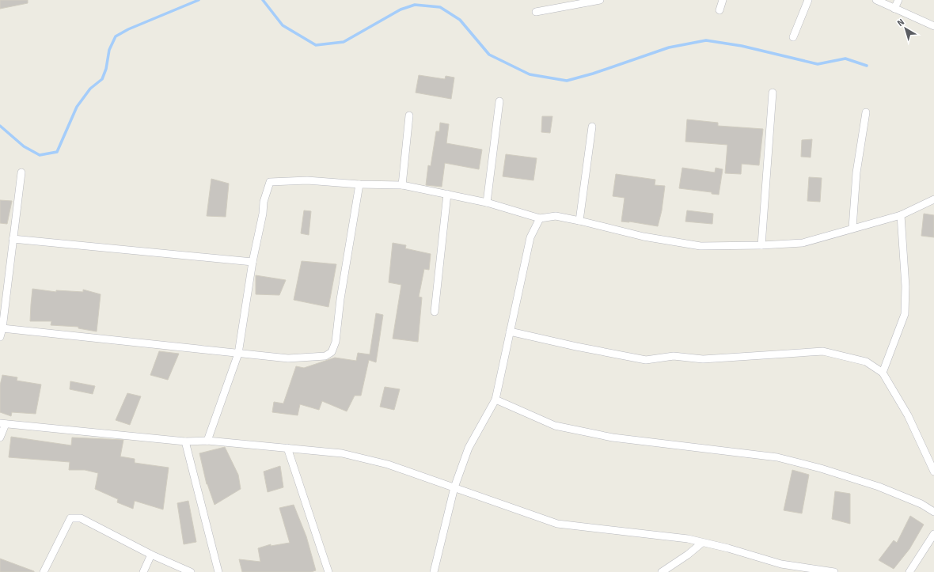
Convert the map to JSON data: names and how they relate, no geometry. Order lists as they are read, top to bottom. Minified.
{"north":"top left"}
